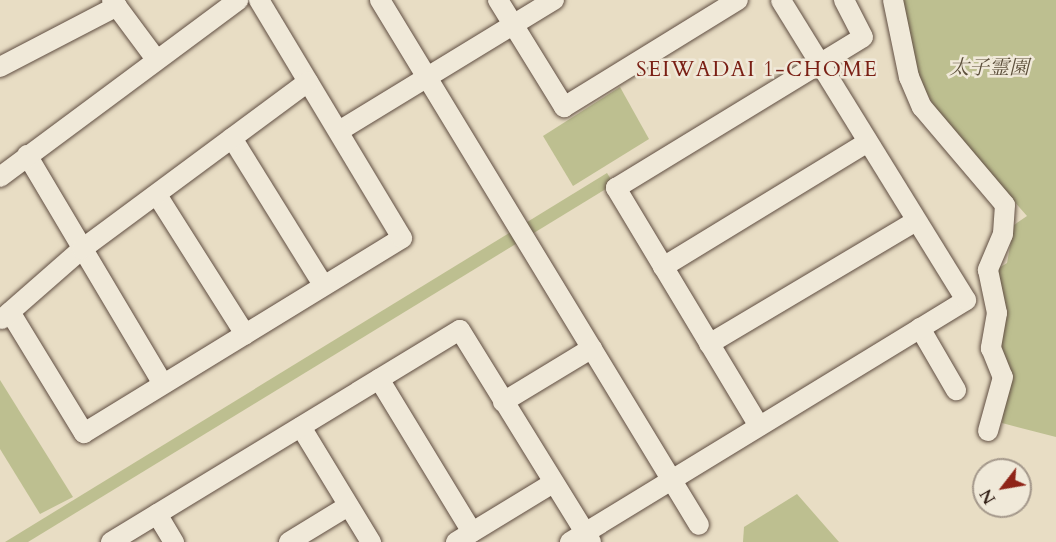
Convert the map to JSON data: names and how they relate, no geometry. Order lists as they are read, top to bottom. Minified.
{"districts":["SEIWADAI 1-CHOME"],"parks":["太子霊園"],"north":"bottom left"}
